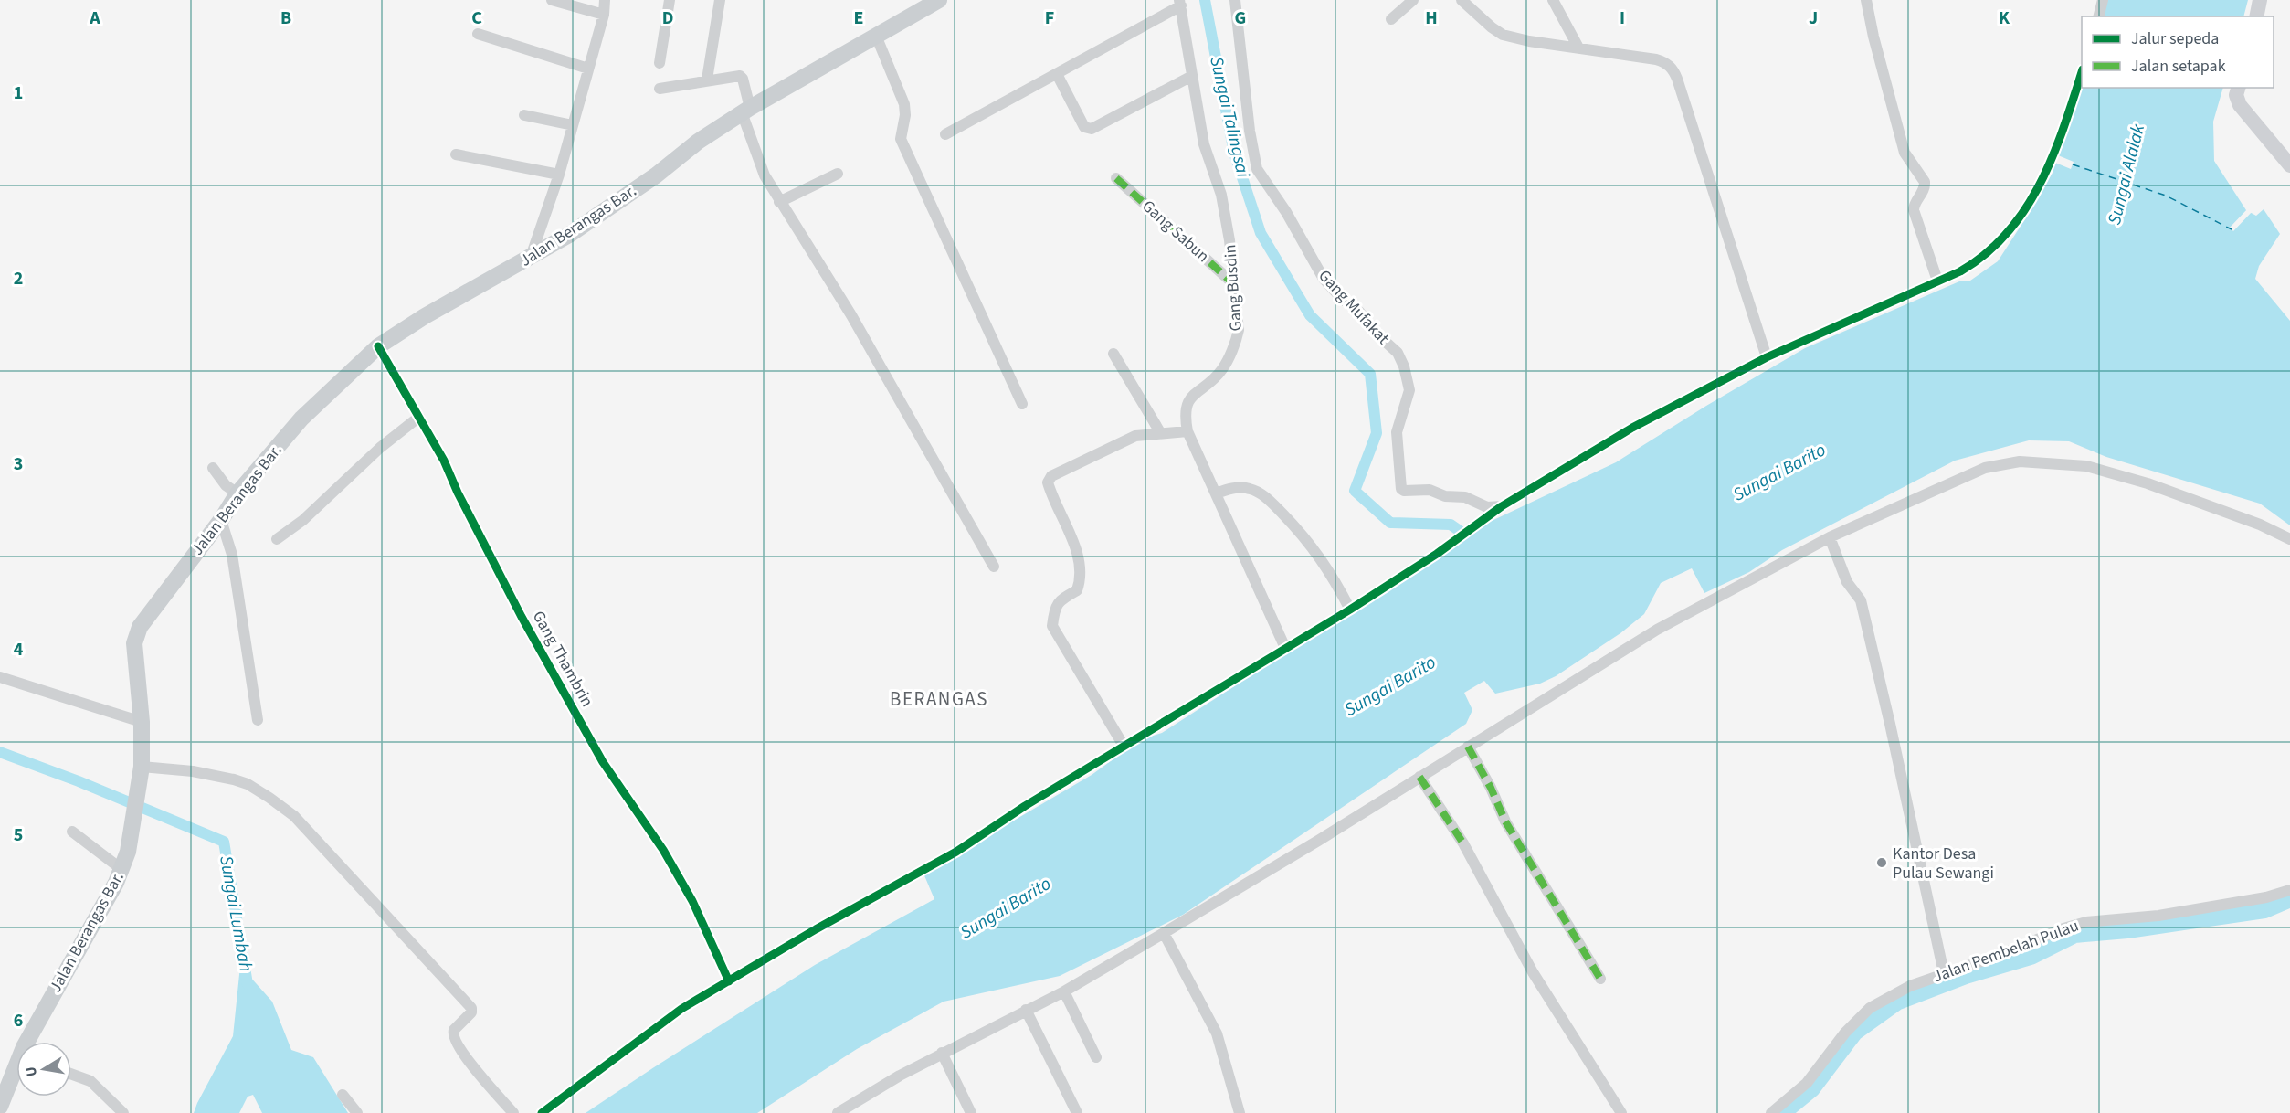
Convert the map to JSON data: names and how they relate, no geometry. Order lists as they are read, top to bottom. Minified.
{"streets":{"main road":["Jalan Berangas Bar."],"street":["Gang Sabun","Gang Busdin","Gang Mufakat","Gang Thambrin","Jalan Pembelah Pulau"]},"crossings":[["Jalan Berangas Bar.","Gang Thambrin"],["Gang Sabun","Gang Busdin"]],"districts":["BERANGAS"],"water":["Sungai Talingsai","Sungai Alalak","Sungai Barito","Sungai Lumbah"],"places":["Kantor Desa Pulau Sewangi"],"legend":["Jalur sepeda","Jalan setapak"],"north":"left","grid":{"columns":["A","B","C","D","E","F","G","H","I","J","K"],"rows":["1","2","3","4","5","6"]}}
